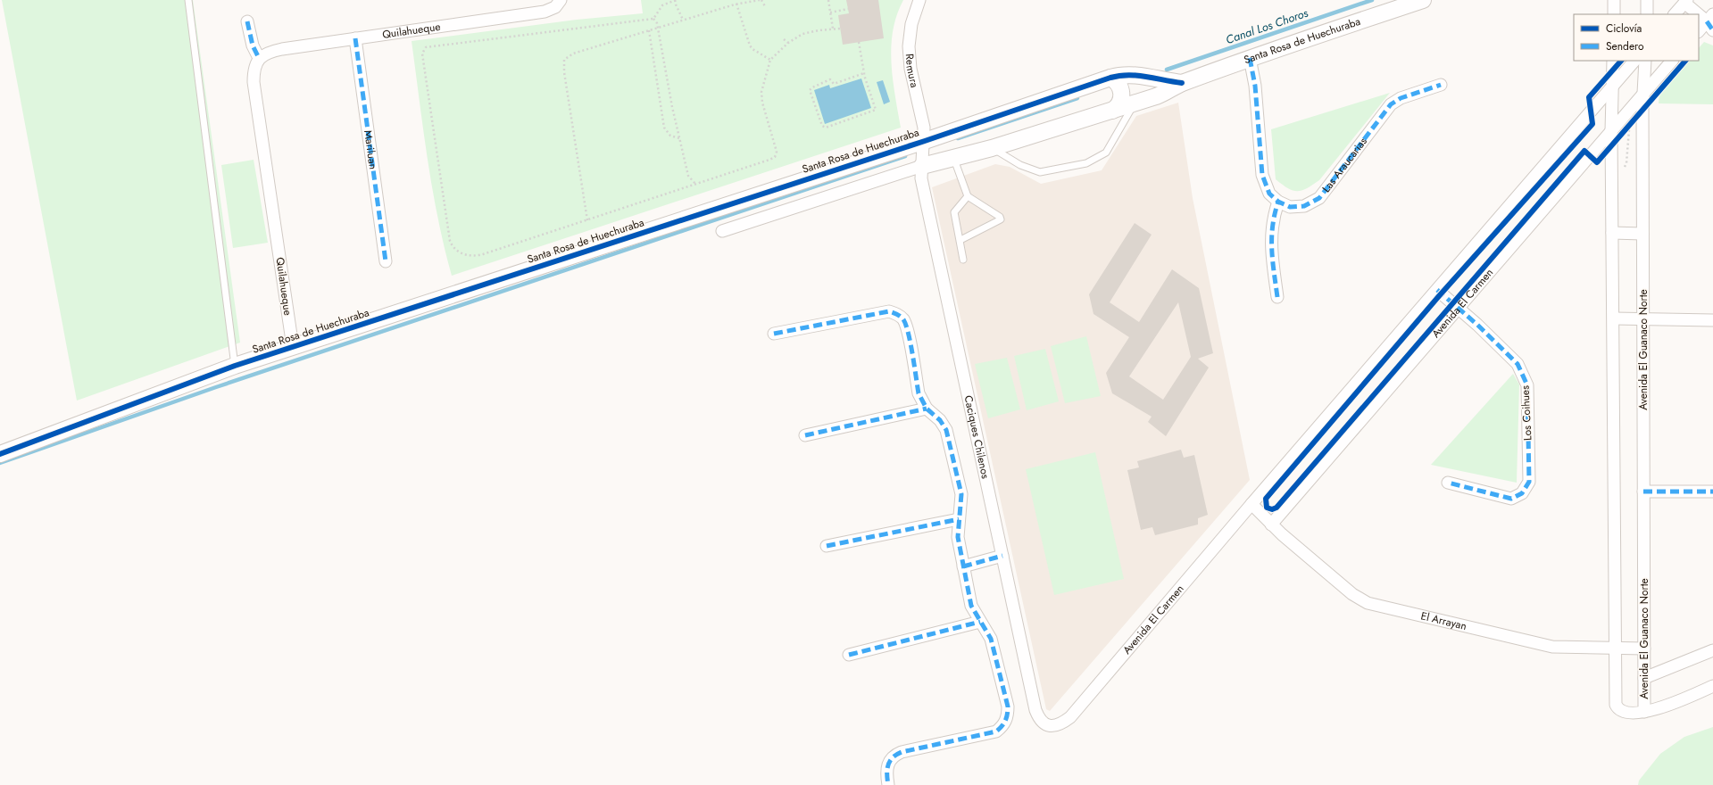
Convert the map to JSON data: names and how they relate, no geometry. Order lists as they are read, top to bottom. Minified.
{"streets":{"street":["Quilahueque","Santa Rosa de Huechuraba","Remura","Mariluan","Las Araucarias","Avenida El Carmen","Avenida El Guanaco Norte","Los Coihues","Caciques Chilenos","El Arrayan"]},"crossings":[["Quilahueque","Santa Rosa de Huechuraba"],["Quilahueque","Mariluan"],["Santa Rosa de Huechuraba","Remura"],["Santa Rosa de Huechuraba","Caciques Chilenos"],["Remura","Caciques Chilenos"],["Avenida El Carmen","Avenida El Guanaco Norte"],["Avenida El Carmen","Los Coihues"],["Avenida El Carmen","Caciques Chilenos"],["Avenida El Carmen","El Arrayan"],["Avenida El Guanaco Norte","El Arrayan"]],"water":["Canal Los Choros"],"legend":["Ciclovía","Sendero"]}
